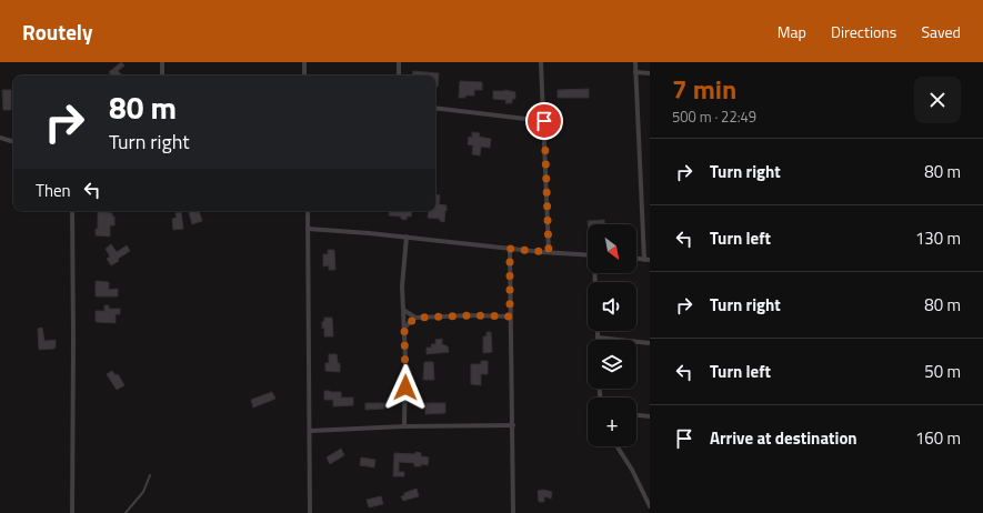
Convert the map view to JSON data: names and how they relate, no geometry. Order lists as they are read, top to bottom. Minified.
{"north":"bottom right","page":{"header":"Routely","nav":["Map","Directions","Saved"],"heading":["7 min","500 m · 22:49"],"turn":["80 m","Turn right"],"list":[{"name":"Turn right","value":"80 m"},{"name":"Turn left","value":"130 m"},{"name":"Turn right","value":"80 m"},{"name":"Turn left","value":"50 m"},{"name":"Arrive at destination","value":"160 m"}],"then":"Then","map_buttons":"+"}}
